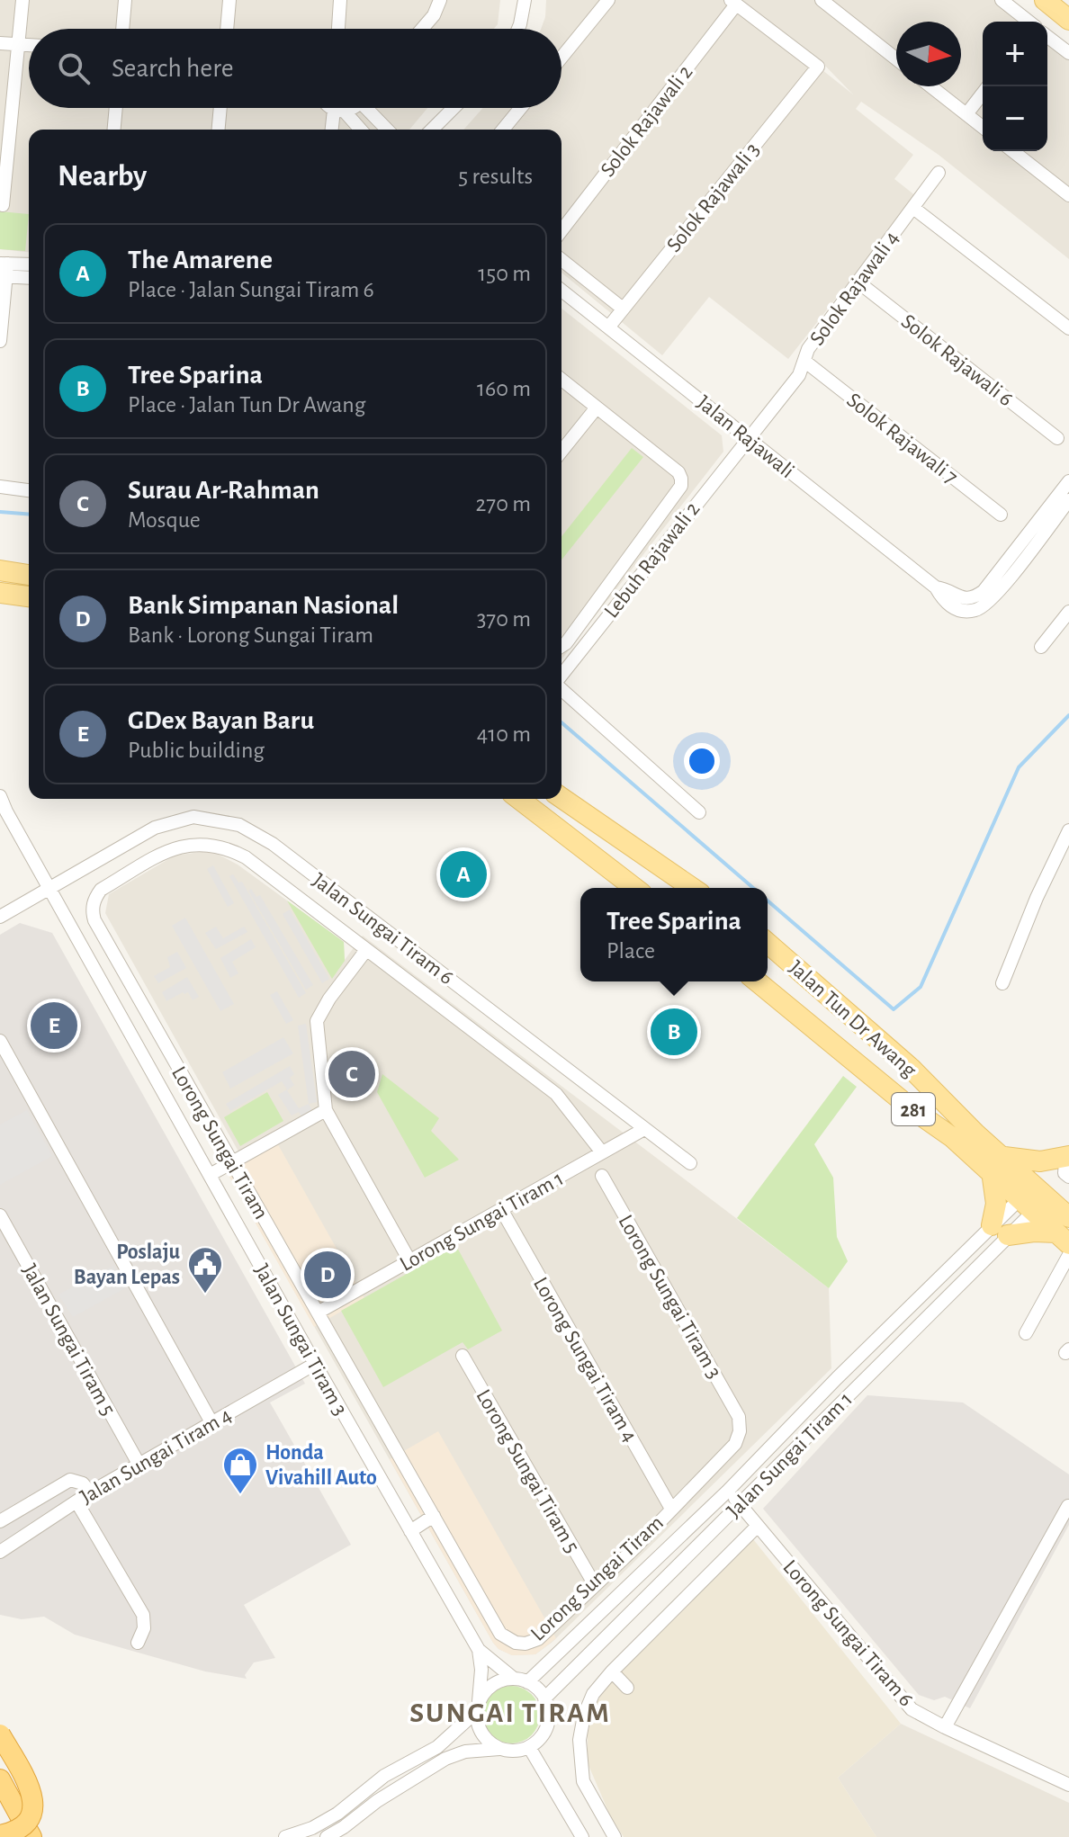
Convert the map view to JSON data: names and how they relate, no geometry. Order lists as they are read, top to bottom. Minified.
{"streets":{"main road":["Jalan Tun Dr Awang","281"],"street":["Solok Rajawali 2","Solok Rajawali 3","Solok Rajawali 4","Solok Rajawali 6","Jalan Rajawali","Solok Rajawali 7","Lebuh Rajawali 2","Jalan Sungai Tiram 6","Lorong Sungai Tiram","Lorong Sungai Tiram 1","Lorong Sungai Tiram 3","Jalan Sungai Tiram 5","Jalan Sungai Tiram 3","Lorong Sungai Tiram 4","Jalan Sungai Tiram 1","Jalan Sungai Tiram 4","Lorong Sungai Tiram 5","Lorong Sungai Tiram 6"]},"crossings":[["Solok Rajawali 2","Solok Rajawali 3"],["Solok Rajawali 3","Jalan Rajawali"],["Solok Rajawali 4","Solok Rajawali 6"],["Solok Rajawali 4","Jalan Rajawali"],["Solok Rajawali 4","Solok Rajawali 7"],["Solok Rajawali 4","Lebuh Rajawali 2"],["Jalan Rajawali","Lebuh Rajawali 2"],["Jalan Sungai Tiram 6","Lorong Sungai Tiram 1"],["Jalan Sungai Tiram 6","Jalan Sungai Tiram 3"],["Jalan Tun Dr Awang","Jalan Sungai Tiram 1"],["Lorong Sungai Tiram","Lorong Sungai Tiram 1"],["Lorong Sungai Tiram","Lorong Sungai Tiram 3"],["Lorong Sungai Tiram","Lorong Sungai Tiram 4"],["Lorong Sungai Tiram","Lorong Sungai Tiram 5"],["Lorong Sungai Tiram 1","Lorong Sungai Tiram 4"],["Jalan Sungai Tiram 5","Jalan Sungai Tiram 4"],["Jalan Sungai Tiram 3","Jalan Sungai Tiram 1"],["Jalan Sungai Tiram 3","Jalan Sungai Tiram 4"],["Jalan Sungai Tiram 1","Lorong Sungai Tiram 6"]],"districts":["SUNGAI TIRAM"],"places":{"public building":["Poslaju Bayan Lepas"],"shop":["Honda Vivahill Auto"]},"north":"right","page":{"map_buttons":["+","−"],"search":"Search here","heading":["Nearby","5 results"],"list":[{"mark":"A","name":"The Amarene","note":"Place · Jalan Sungai Tiram 6","value":"150 m"},{"mark":"B","name":"Tree Sparina","note":"Place · Jalan Tun Dr Awang","value":"160 m"},{"mark":"C","name":"Surau Ar-Rahman","note":"Mosque","value":"270 m"},{"mark":"D","name":"Bank Simpanan Nasional","note":"Bank · Lorong Sungai Tiram","value":"370 m"},{"mark":"E","name":"GDex Bayan Baru","note":"Public building","value":"410 m"}],"pins":["A","E","B","C","D"],"popup":["Tree Sparina","Place"]}}
